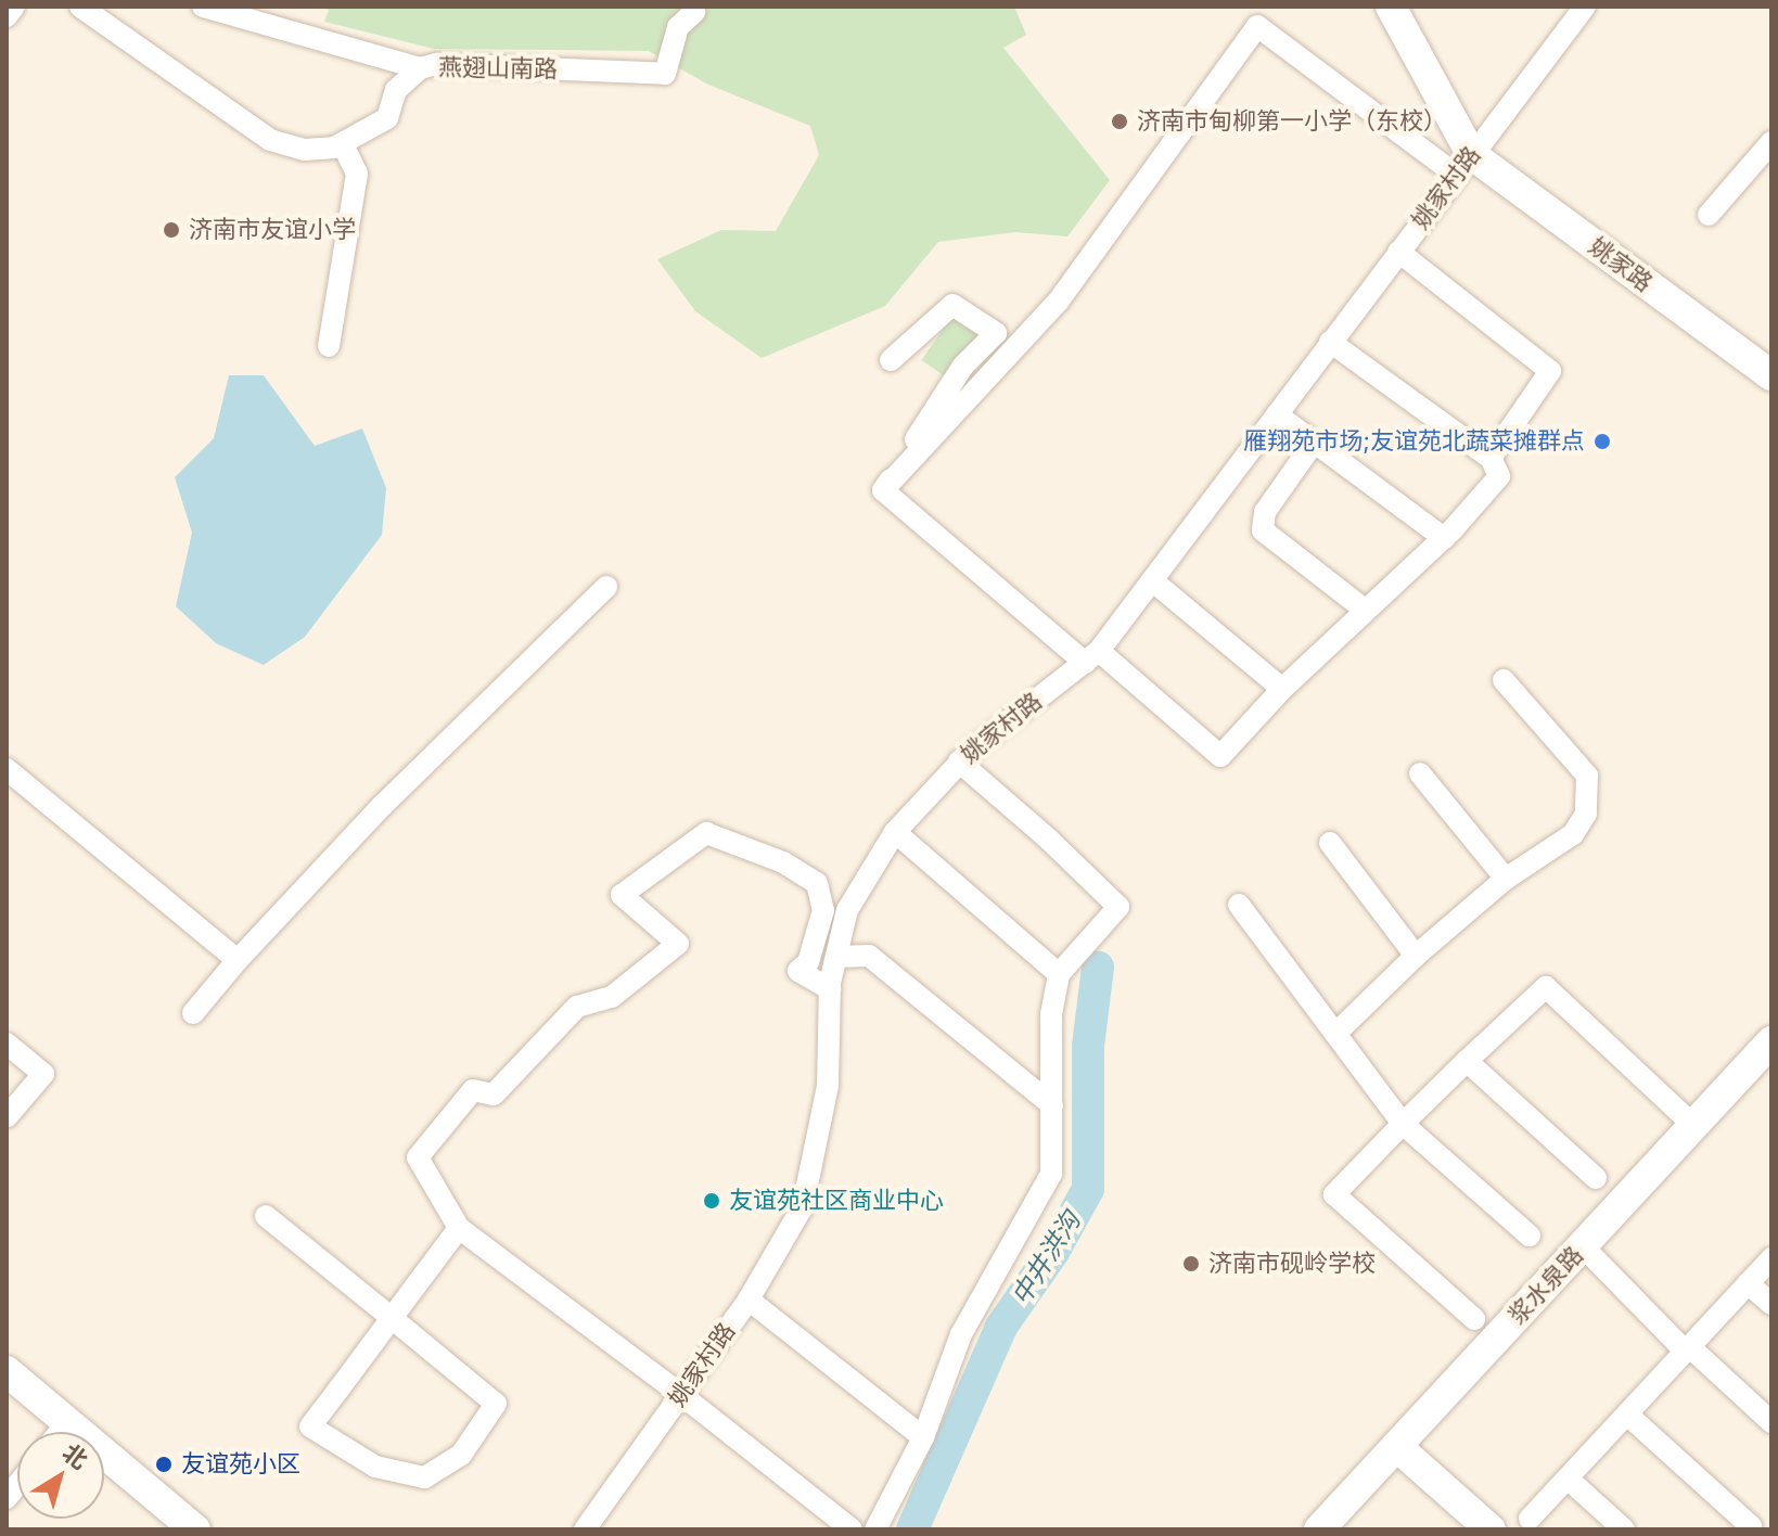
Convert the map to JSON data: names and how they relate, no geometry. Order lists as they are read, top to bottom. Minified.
{"streets":{"main road":["姚家路","浆水泉路"],"street":["燕翅山南路","姚家村路"]},"crossings":[["姚家村路","姚家路"]],"water":["中井洪沟"],"places":["济南市甸柳第一小学（东校）","济南市友谊小学","雁翔苑市场;友谊苑北蔬菜摊群点","友谊苑社区商业中心","济南市砚岭学校","友谊苑小区"],"north":"top right"}
